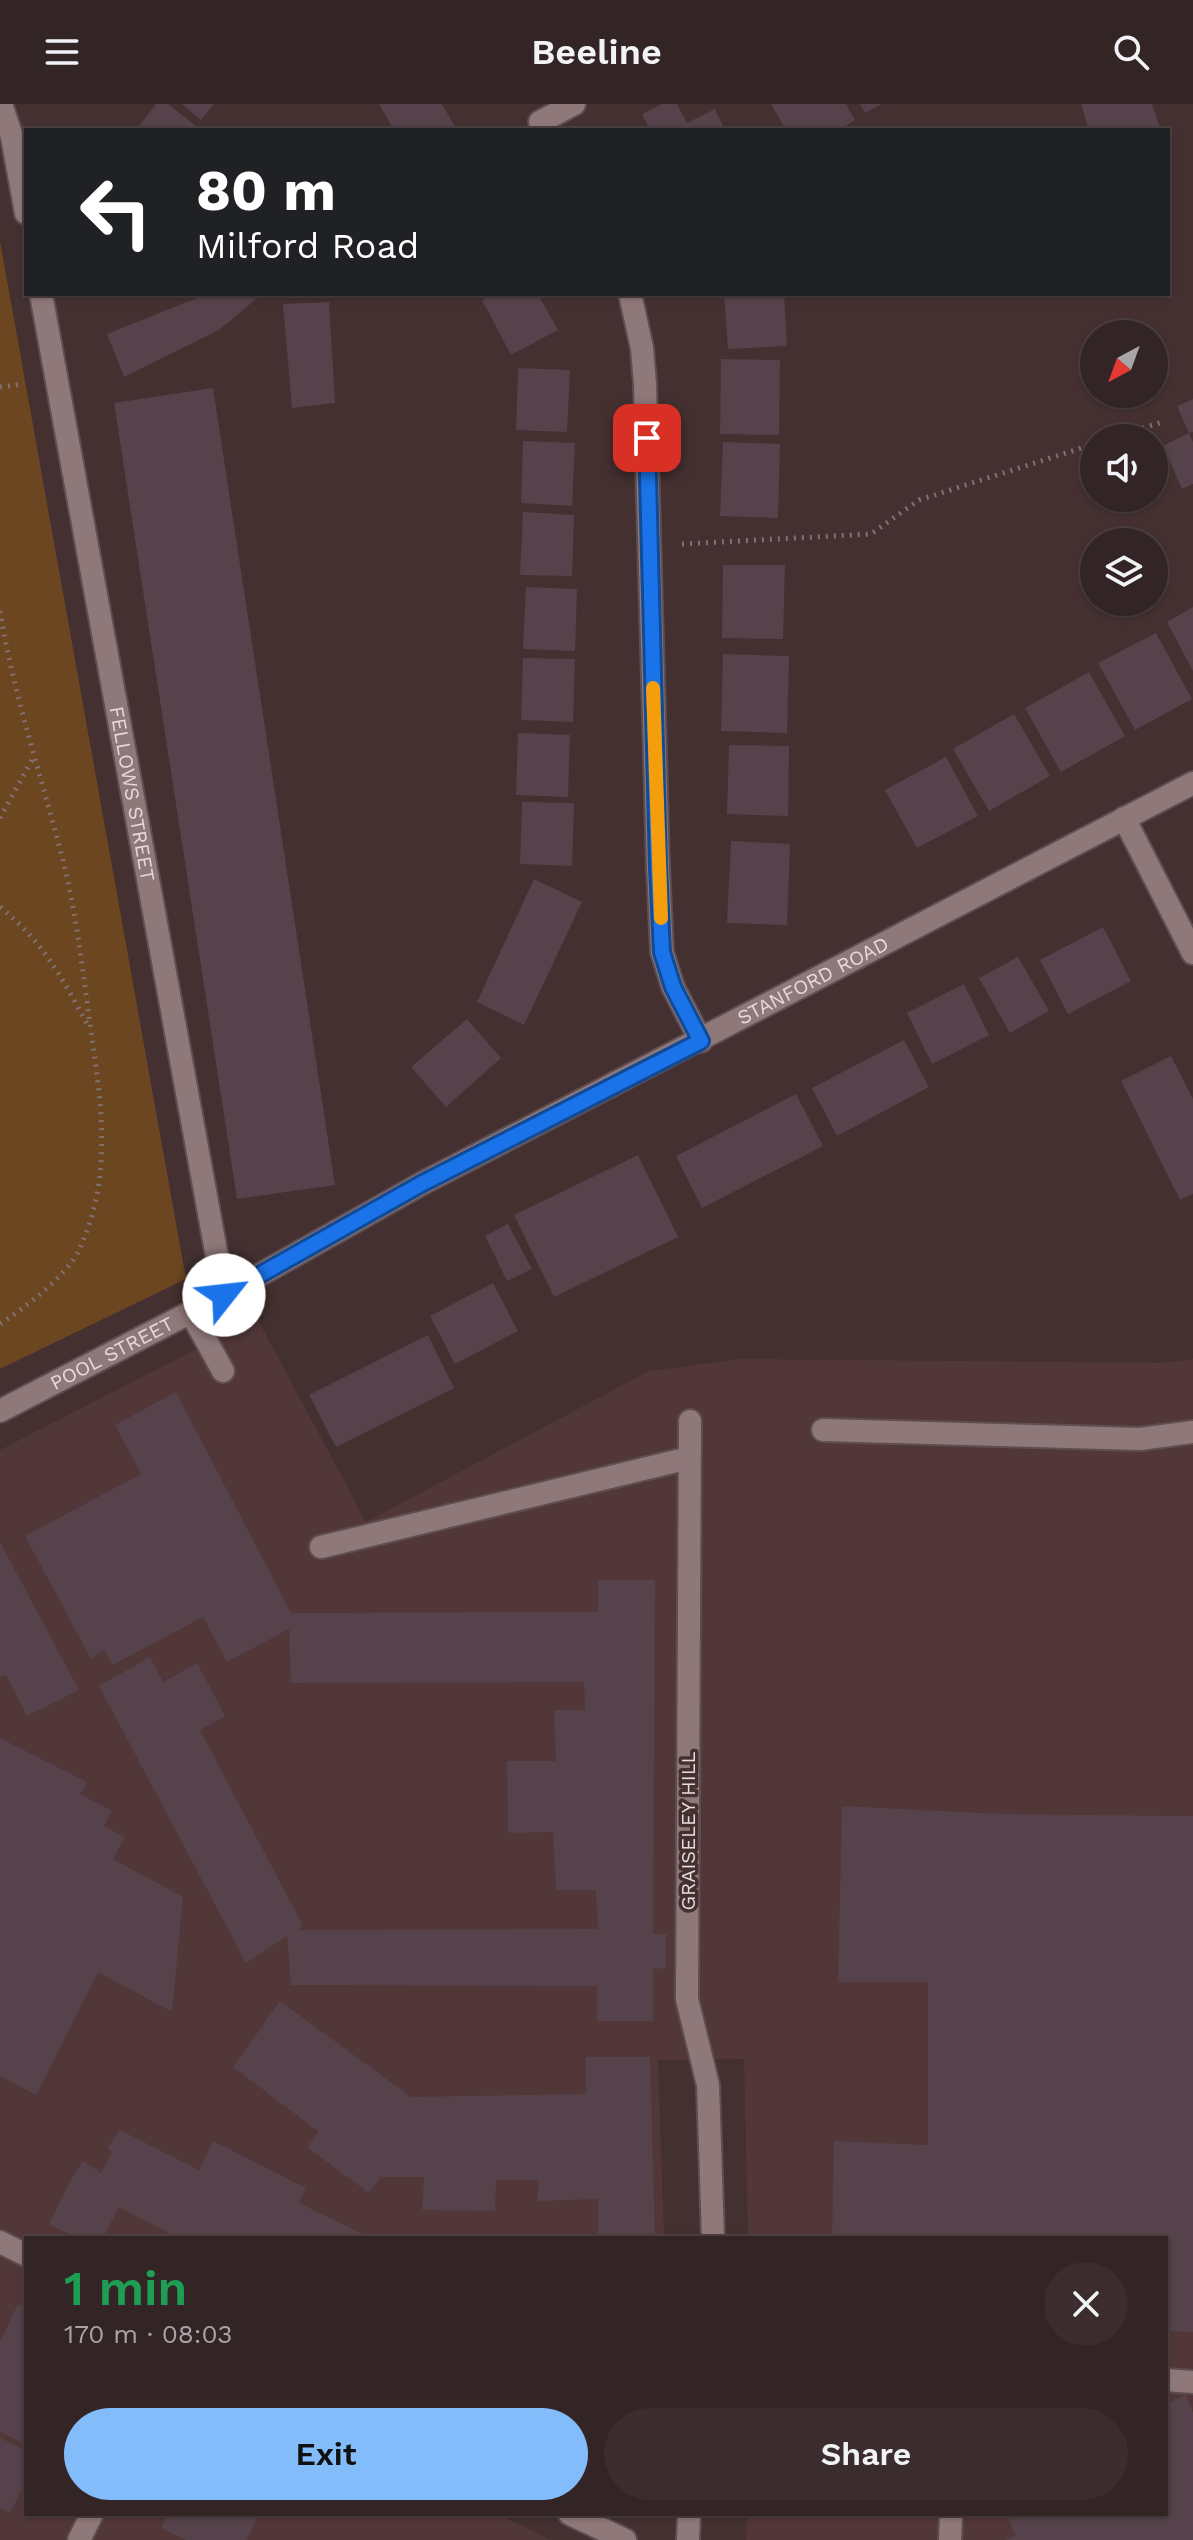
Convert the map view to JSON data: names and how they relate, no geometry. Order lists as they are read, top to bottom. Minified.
{"streets":{"street":["FELLOWS STREET","STANFORD ROAD","POOL STREET","GRAISELEY HILL"]},"crossings":[["FELLOWS STREET","STANFORD ROAD"],["FELLOWS STREET","POOL STREET"],["STANFORD ROAD","POOL STREET"]],"north":"bottom left","page":{"header":"Beeline","turn":["80 m","Milford Road"],"heading":["1 min","170 m · 08:03"],"buttons":["Exit","Share"]}}
